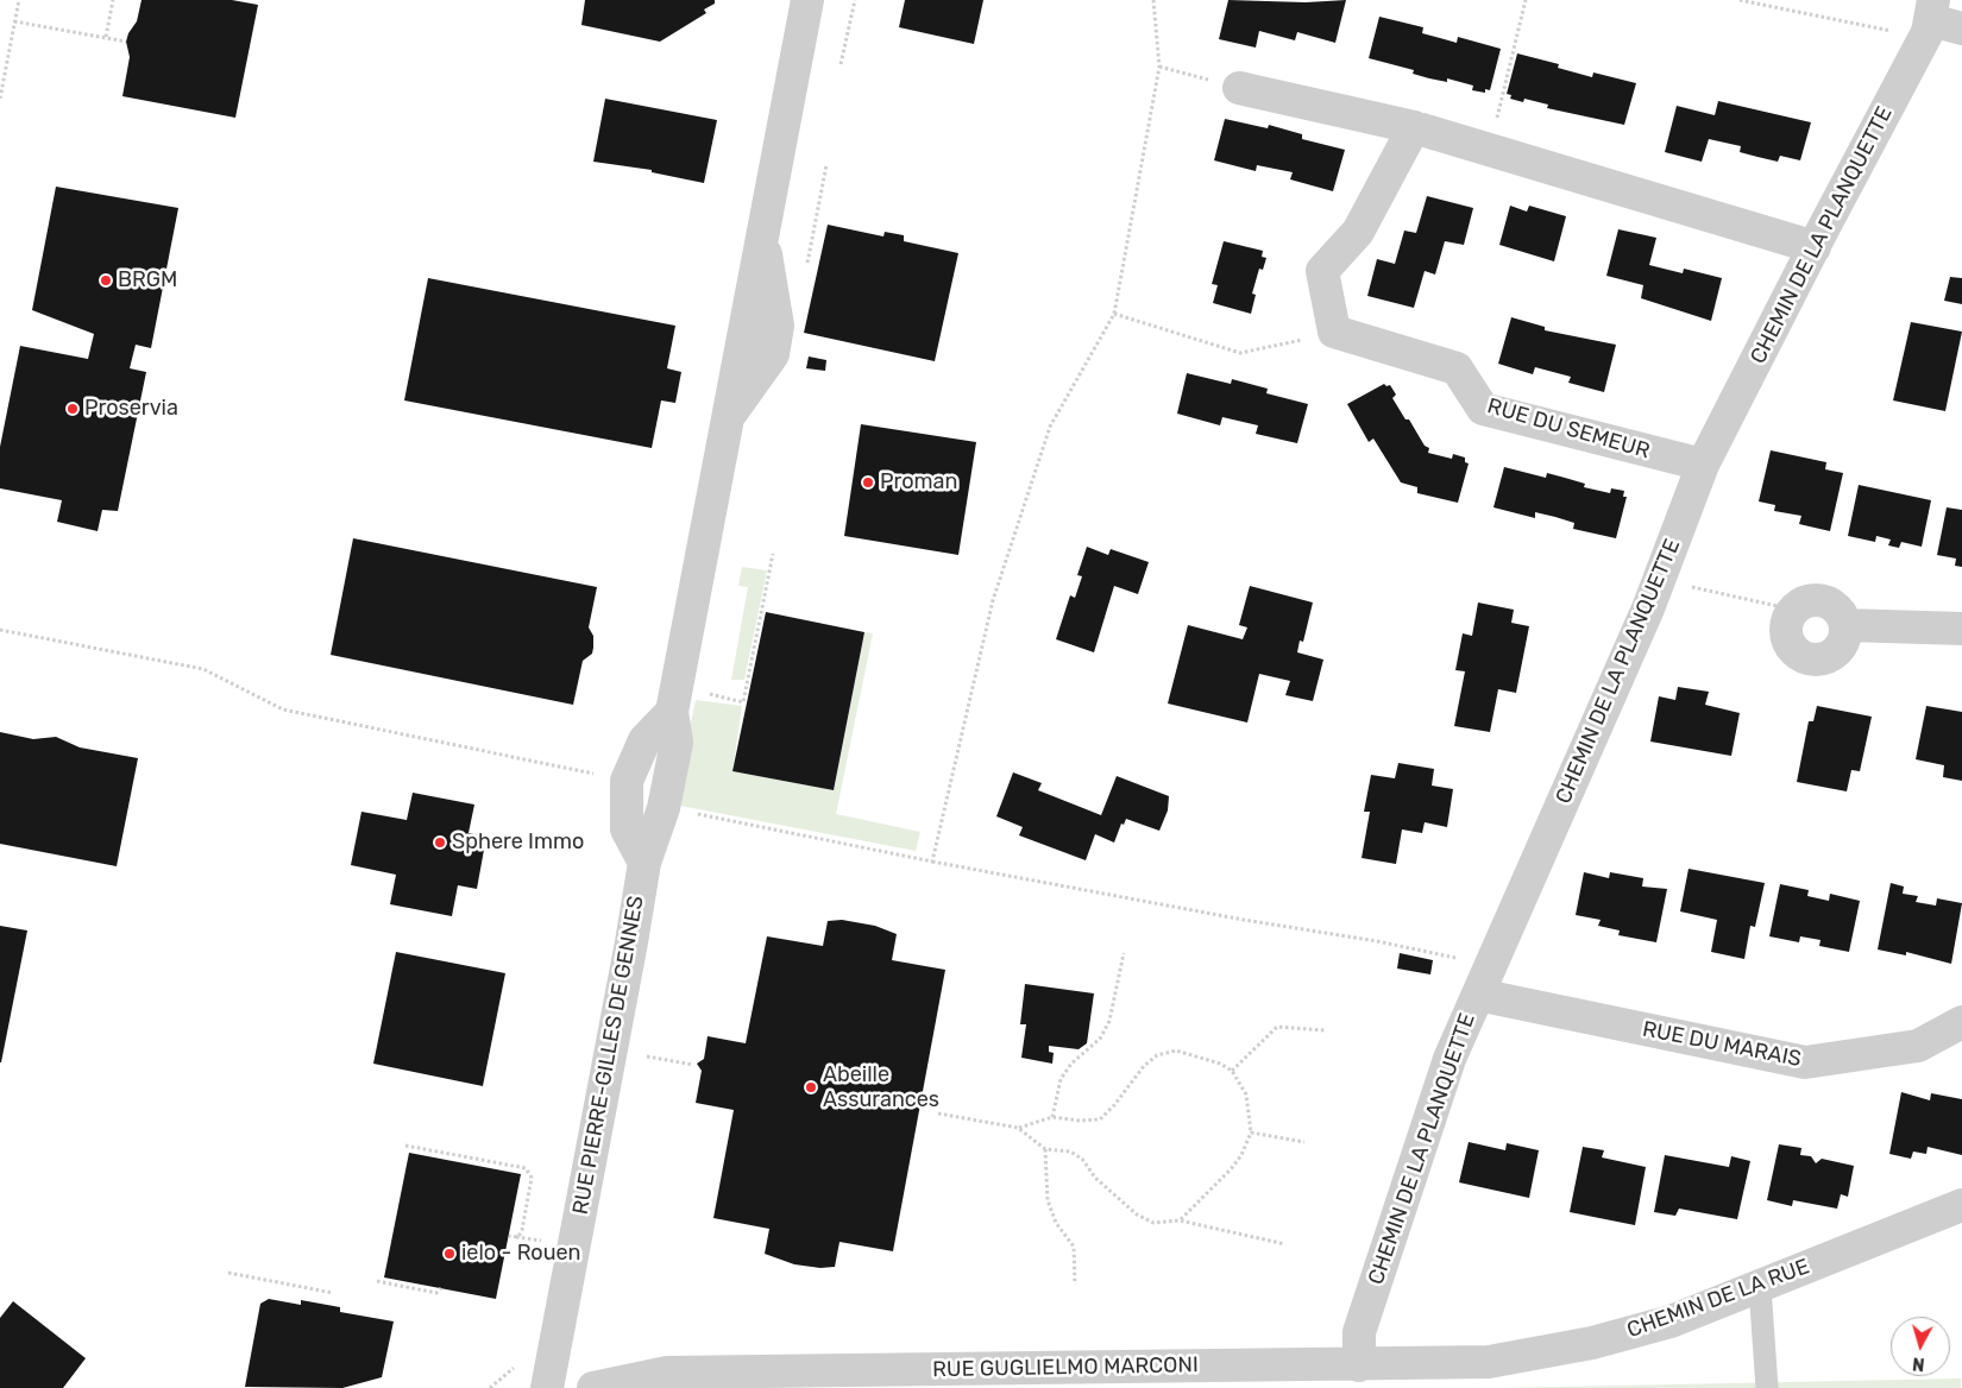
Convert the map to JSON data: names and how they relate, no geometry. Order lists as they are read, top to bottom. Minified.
{"streets":{"street":["CHEMIN DE LA PLANQUETTE","RUE DU SEMEUR","RUE DU MARAIS","RUE PIERRE-GILLES DE GENNES","CHEMIN DE LA RUE","RUE GUGLIELMO MARCONI"]},"crossings":[["CHEMIN DE LA PLANQUETTE","RUE DU SEMEUR"],["CHEMIN DE LA PLANQUETTE","RUE DU MARAIS"],["CHEMIN DE LA PLANQUETTE","CHEMIN DE LA RUE"],["CHEMIN DE LA PLANQUETTE","RUE GUGLIELMO MARCONI"],["CHEMIN DE LA RUE","RUE GUGLIELMO MARCONI"]],"places":["BRGM","Proservia","Proman","Sphere Immo","Abeille Assurances","ielo - Rouen"],"north":"bottom"}
